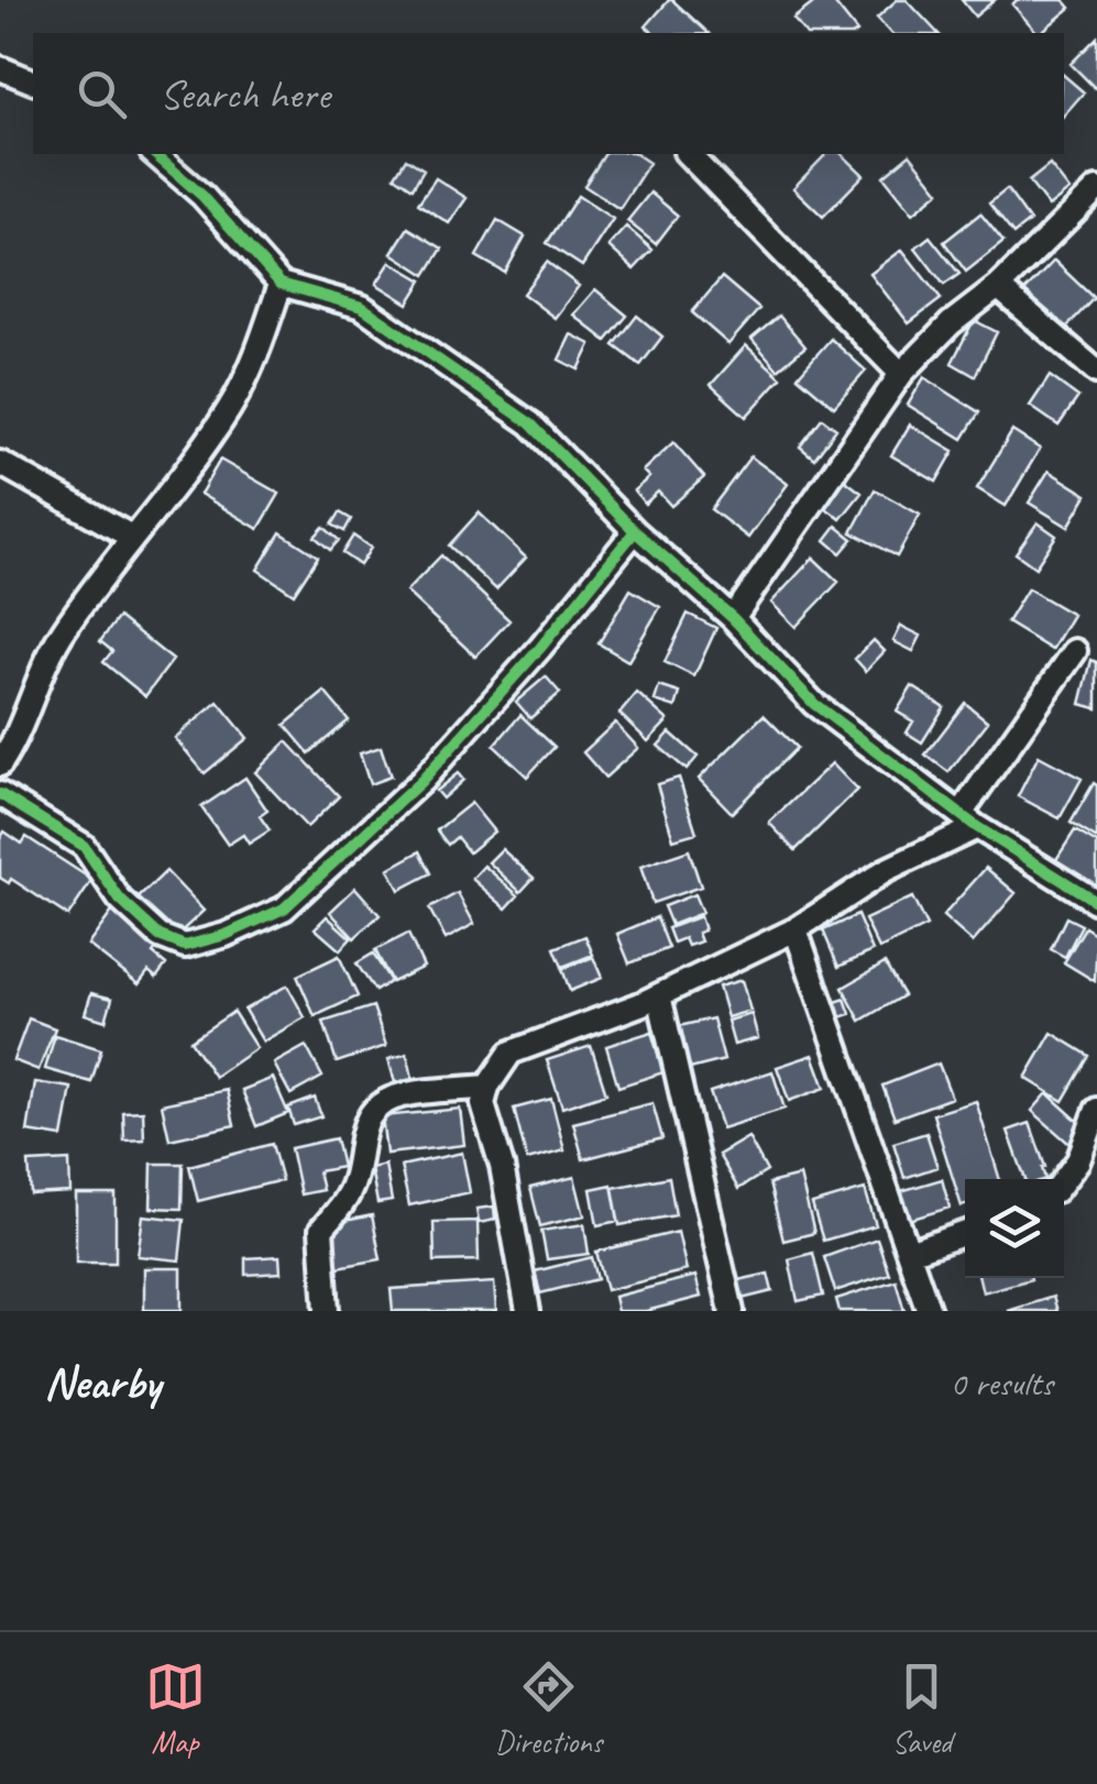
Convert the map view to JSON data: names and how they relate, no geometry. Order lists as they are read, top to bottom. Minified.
{"page":{"search":"Search here","heading":["Nearby","0 results"],"nav":["Map","Directions","Saved"]}}
